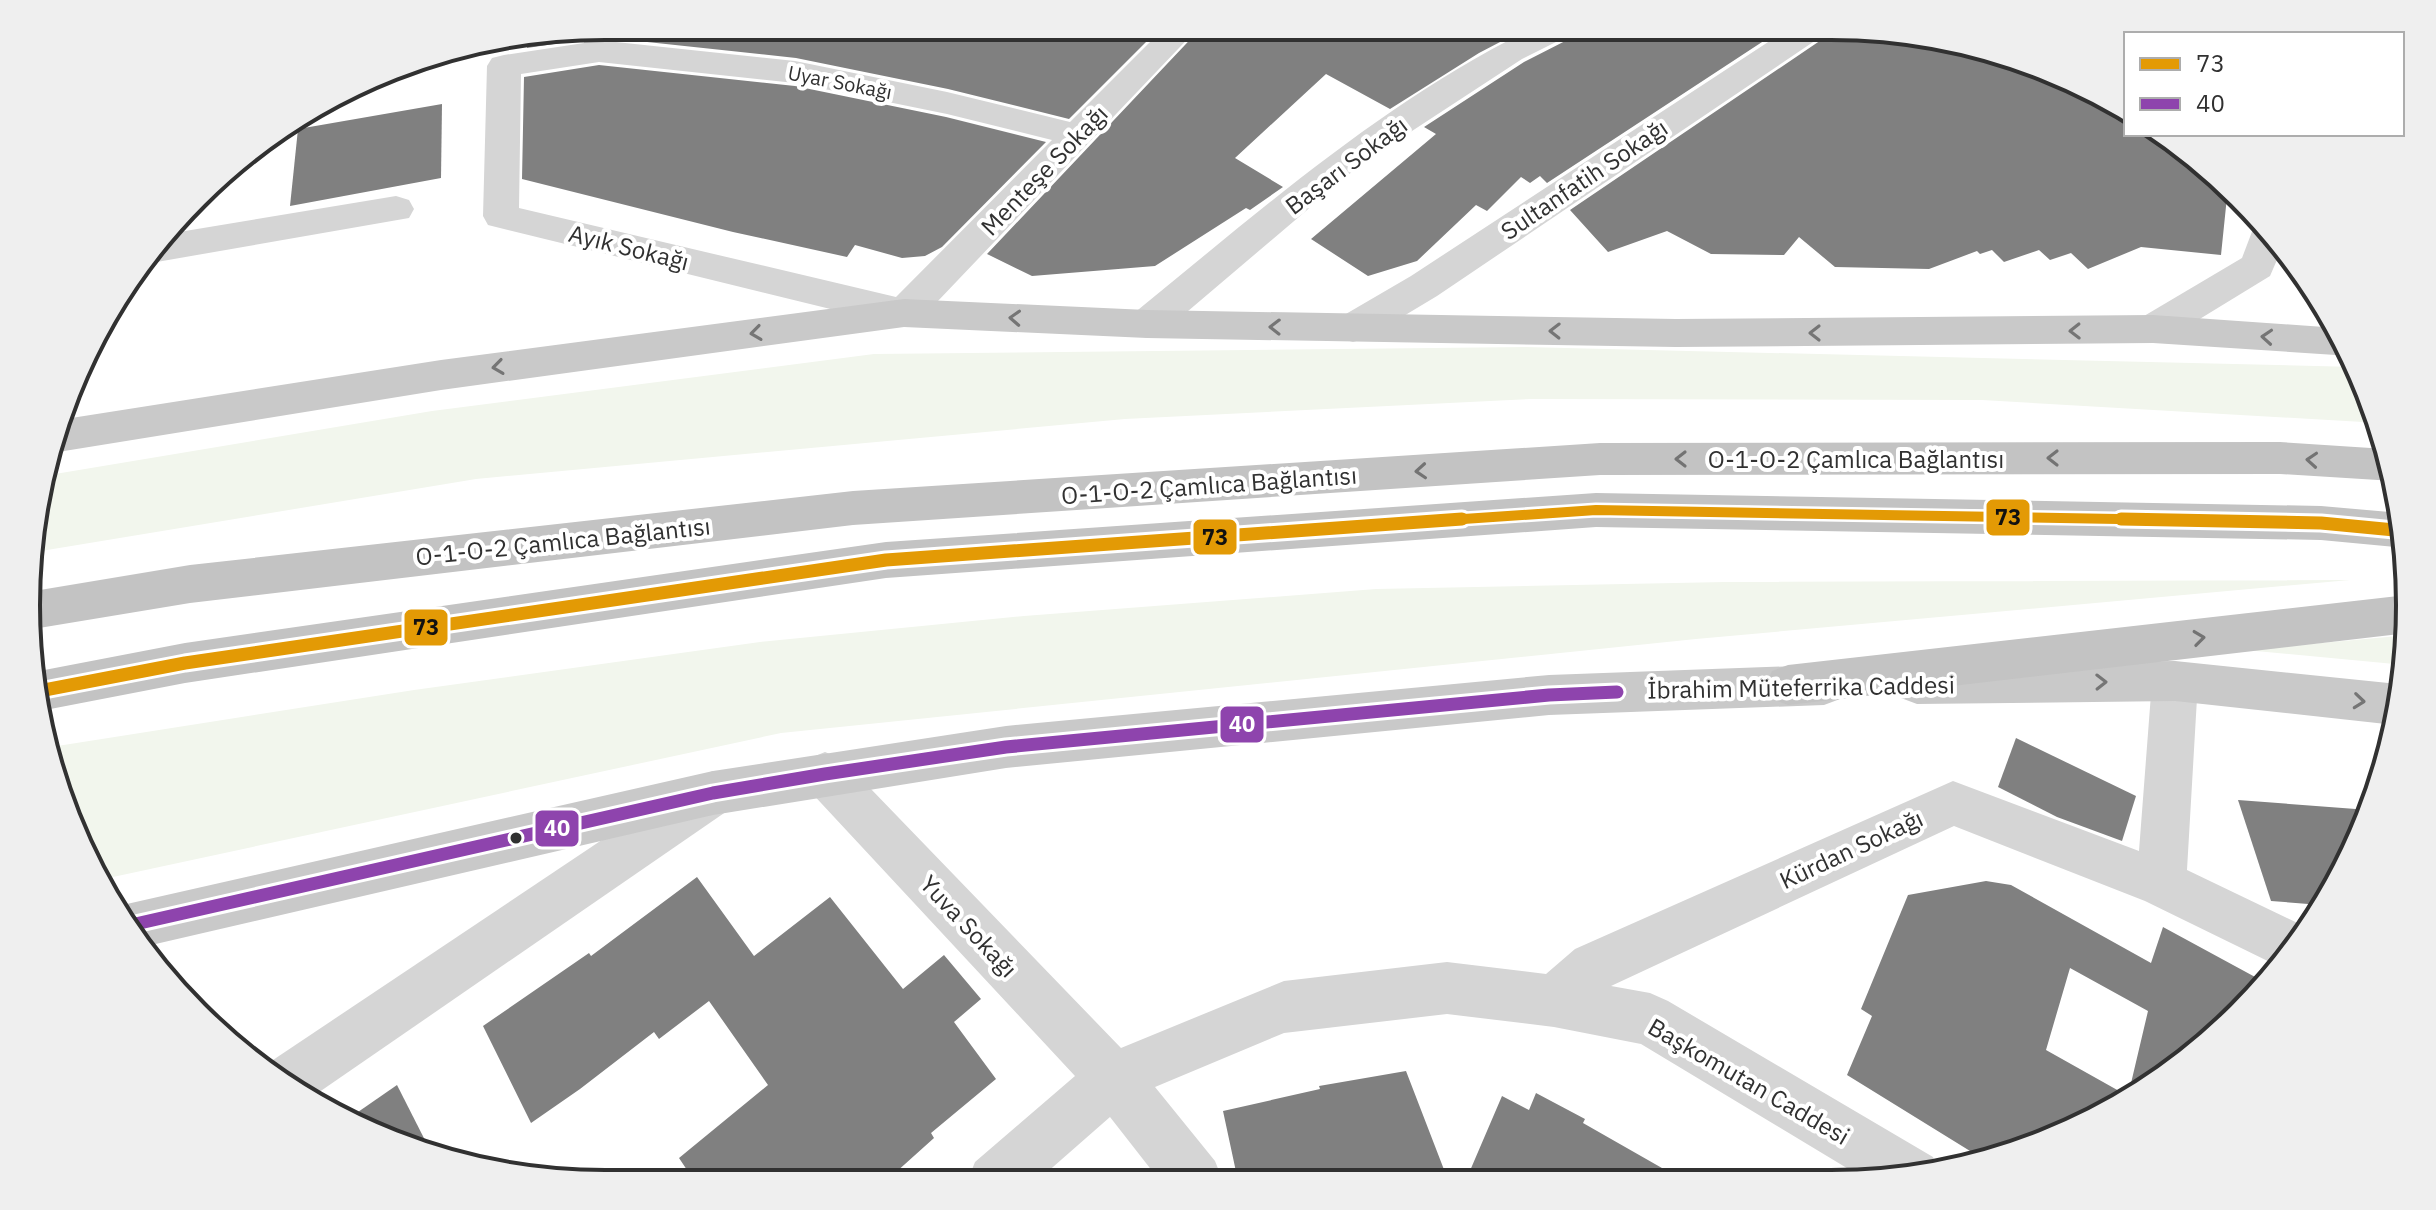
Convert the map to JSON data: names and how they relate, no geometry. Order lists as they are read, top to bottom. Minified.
{"streets":{"highway":["O-1-O-2 Çamlıca Bağlantısı"],"main road":["İbrahim Müteferrika Caddesi"],"street":["Uyar Sokağı","Başarı Sokağı","Menteşe Sokağı","Sultanfatih Sokağı","Ayık Sokağı","Kürdan Sokağı","Yuva Sokağı","Başkomutan Caddesi"]},"crossings":[["Uyar Sokağı","Menteşe Sokağı"],["Uyar Sokağı","Ayık Sokağı"],["Menteşe Sokağı","Ayık Sokağı"],["İbrahim Müteferrika Caddesi","Yuva Sokağı"],["Kürdan Sokağı","Başkomutan Caddesi"],["Yuva Sokağı","Başkomutan Caddesi"]],"lines":["transit line 73","transit line 40"],"legend":["73","40"]}
